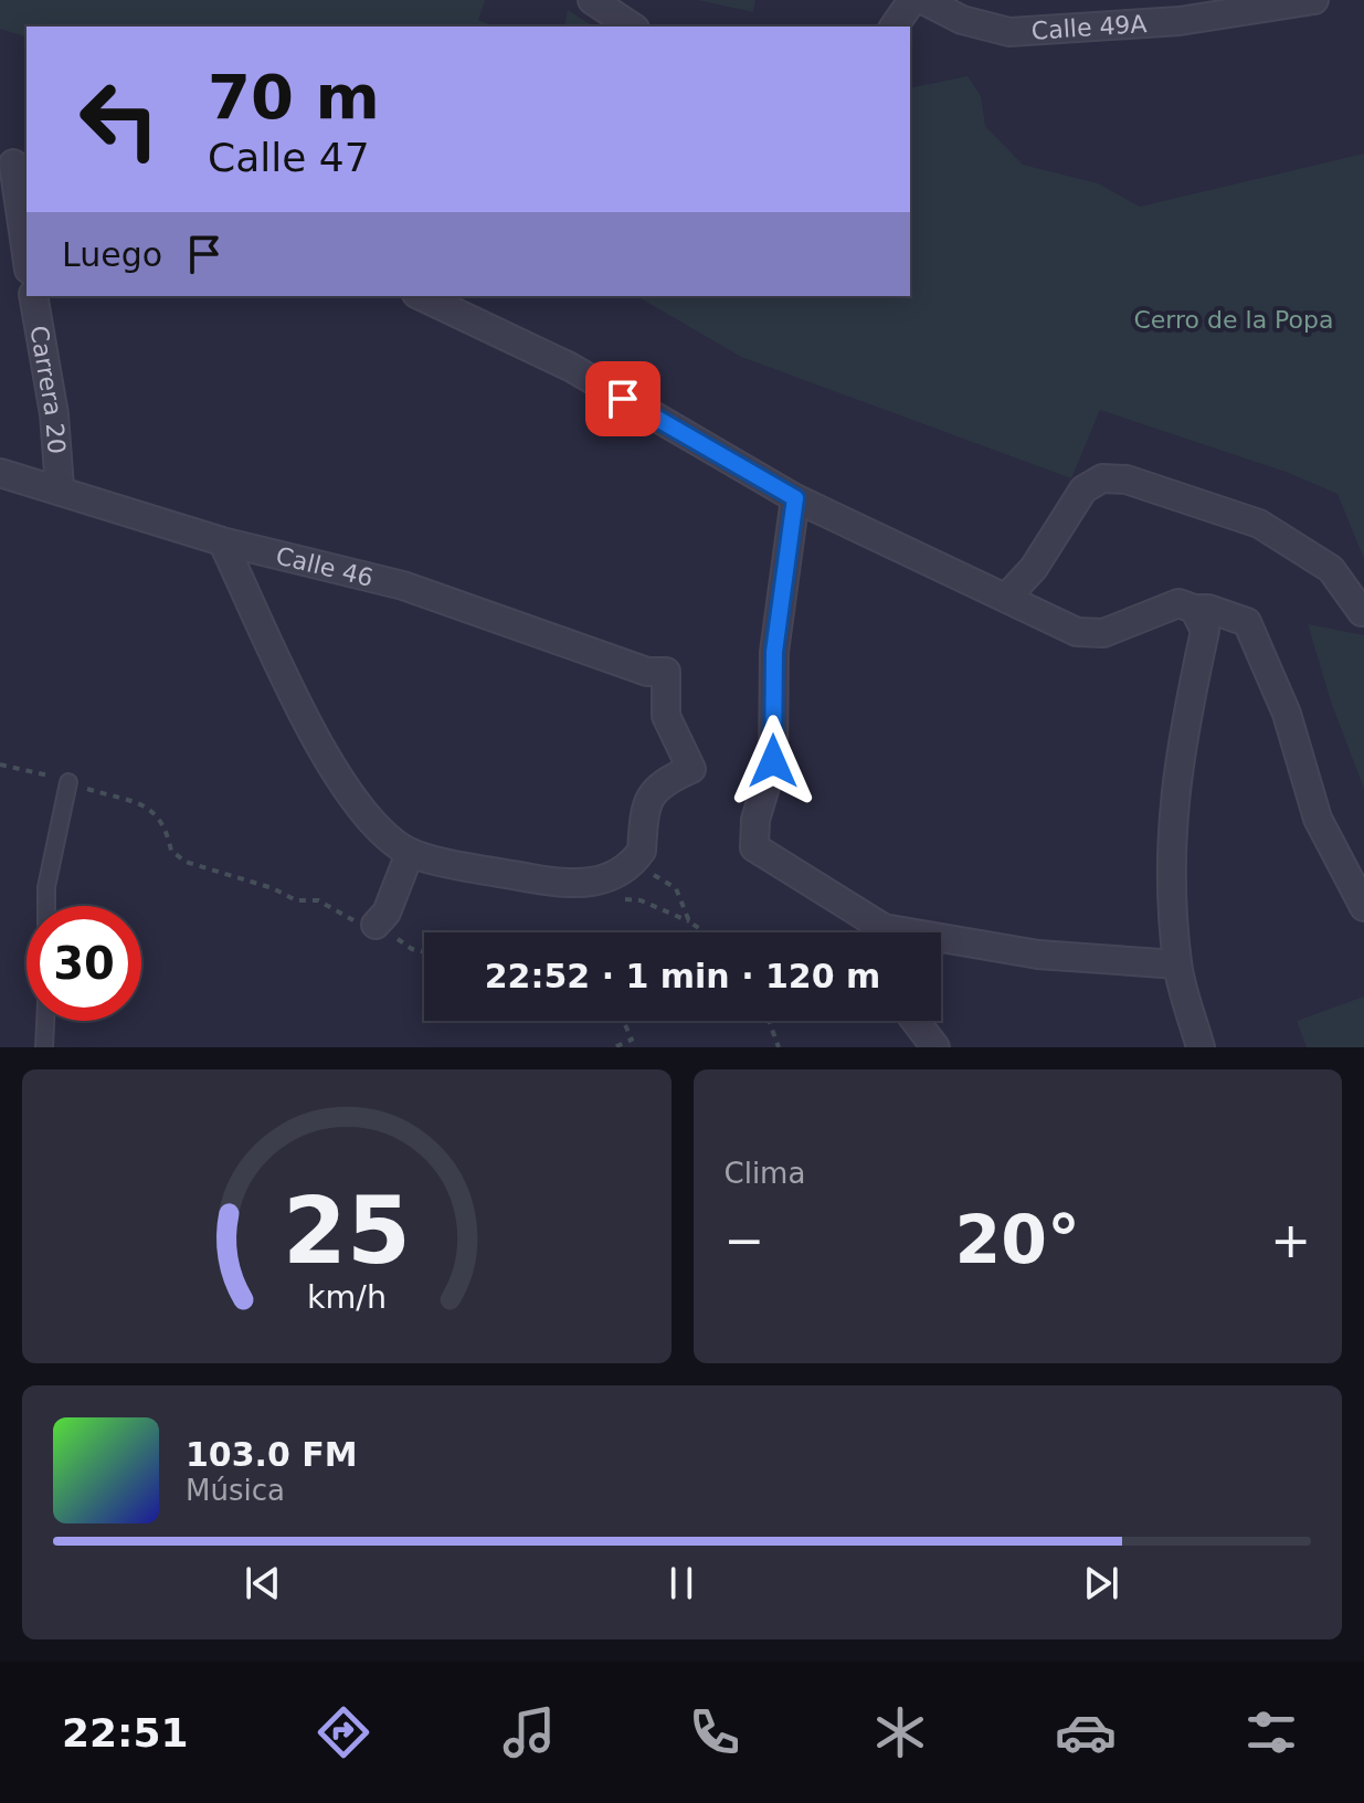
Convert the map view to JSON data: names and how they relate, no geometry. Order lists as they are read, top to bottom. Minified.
{"streets":{"street":["Calle 49A","Carrera 20","Calle 46"]},"crossings":[["Carrera 20","Calle 46"]],"parks":["Cerro de la Popa"],"page":{"turn":["70 m","Calle 47"],"then":"Luego","limit":"30","trip":"22:52 · 1 min · 120 m","tile":"Clima","heat":["−","20°","+"],"song":["103.0 FM","Música"],"tabs":"22:51","gauge":["25","km/h"]}}
